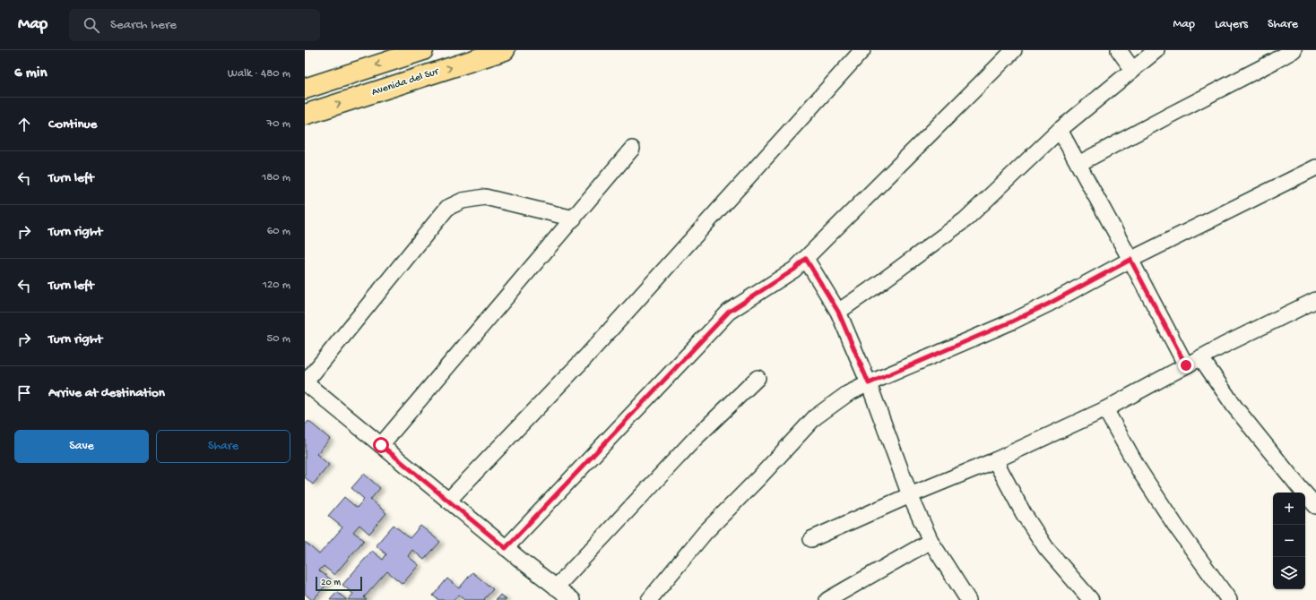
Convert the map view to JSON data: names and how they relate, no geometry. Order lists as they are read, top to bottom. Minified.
{"streets":{"highway":["Avenida del Sur"]},"scale_bar":"20 m","page":{"header":"Map","search":"Search here","nav":["Map","Layers","Share"],"heading":["6 min","Walk · 480 m"],"list":[["Continue","70 m"],["Turn left","180 m"],["Turn right","60 m"],["Turn left","120 m"],["Turn right","50 m"],"Arrive at destination"],"buttons":["Save","Share"],"map_buttons":["+","−"],"scale":"20 m"}}
